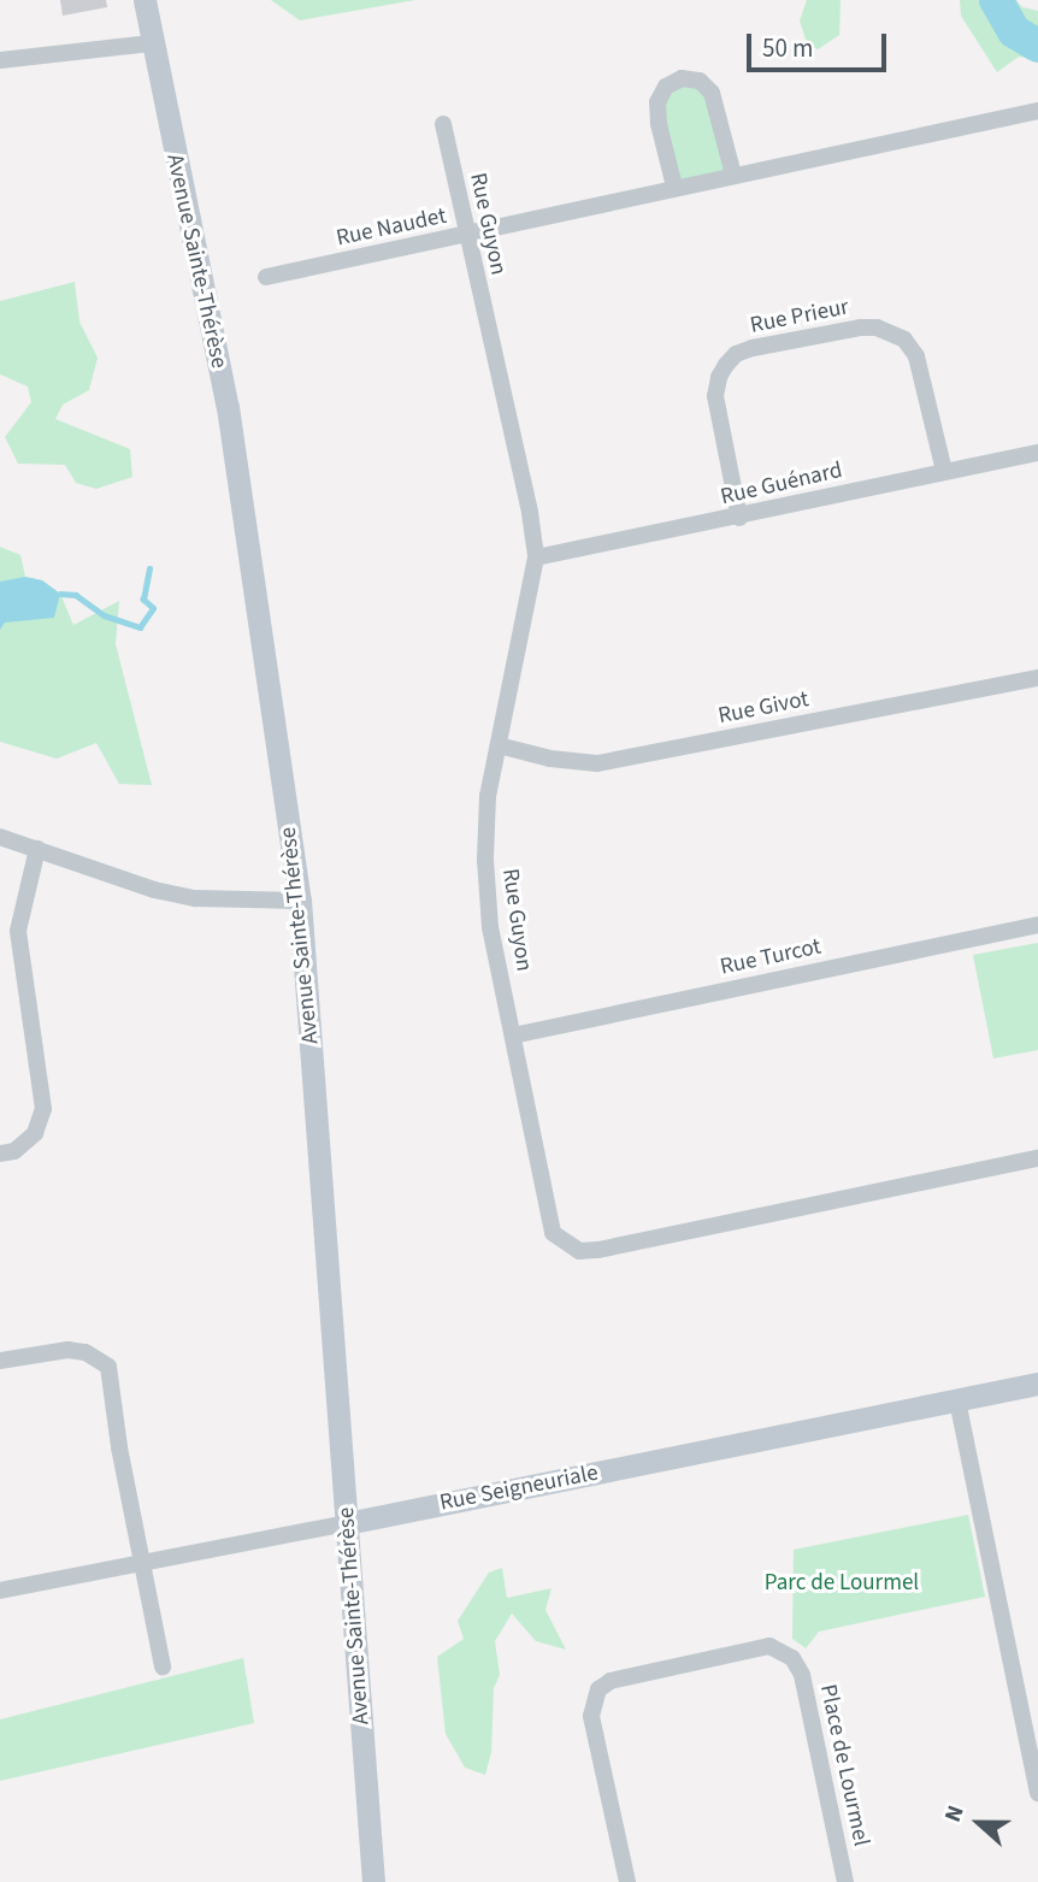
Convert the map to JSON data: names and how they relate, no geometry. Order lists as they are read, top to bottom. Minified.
{"streets":{"street":["Rue Guyon","Rue Naudet","Avenue Sainte-Thérèse","Rue Prieur","Rue Guénard","Rue Givot","Rue Turcot","Rue Seigneuriale","Place de Lourmel"]},"crossings":[["Rue Guyon","Rue Naudet"],["Rue Guyon","Rue Guénard"],["Rue Guyon","Rue Givot"],["Rue Guyon","Rue Turcot"],["Avenue Sainte-Thérèse","Rue Seigneuriale"],["Rue Prieur","Rue Guénard"]],"parks":["Parc de Lourmel"],"scale_bar":"50 m","north":"left"}
